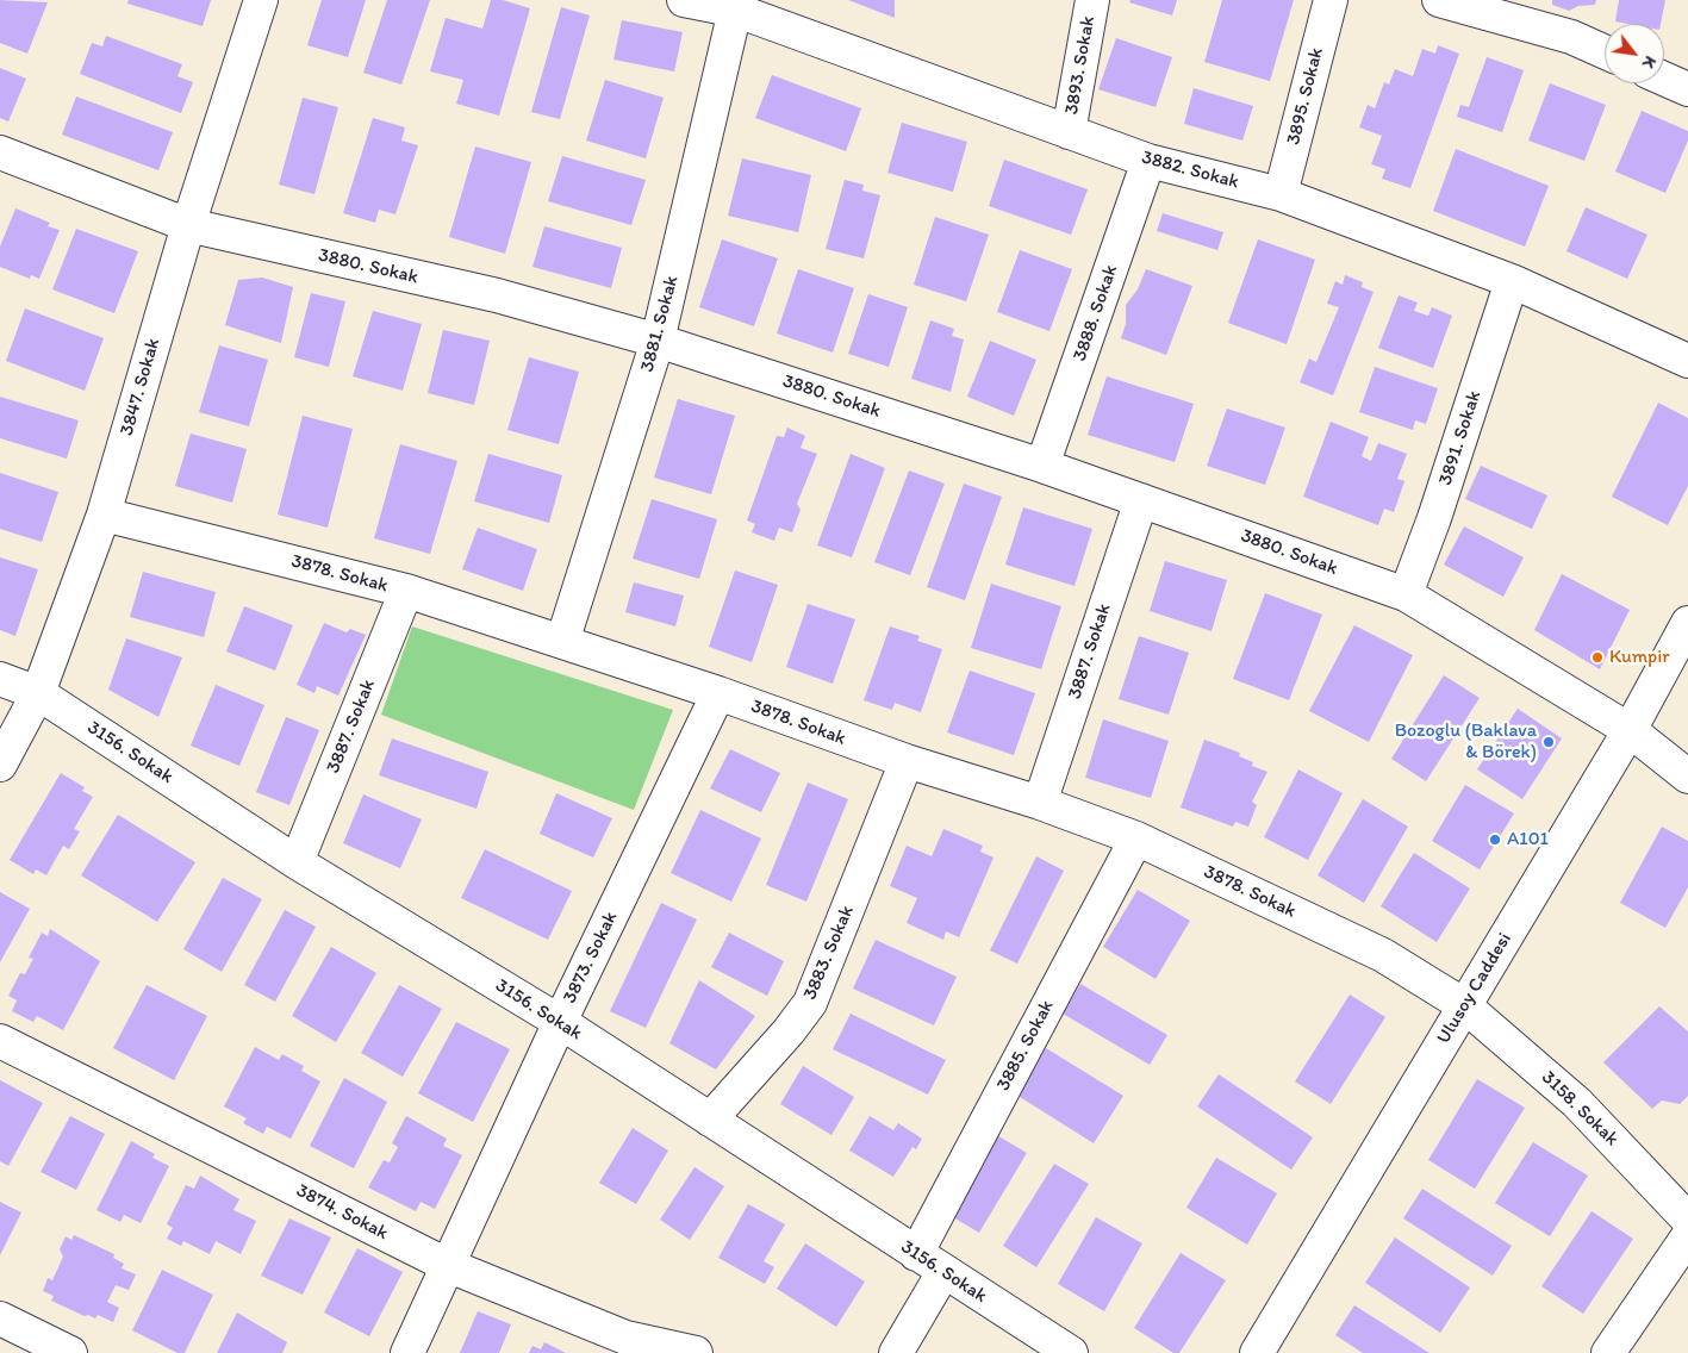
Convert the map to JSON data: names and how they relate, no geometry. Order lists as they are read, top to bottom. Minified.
{"streets":{"street":["3893. Sokak","3895. Sokak","3882. Sokak","3880. Sokak","3888. Sokak","3881. Sokak","3847. Sokak","3891. Sokak","3878. Sokak","3887. Sokak","3156. Sokak","3883. Sokak","3873. Sokak","Ulusoy Caddesi","3885. Sokak","3158. Sokak","3874. Sokak"]},"crossings":[["3893. Sokak","3882. Sokak"],["3895. Sokak","3882. Sokak"],["3882. Sokak","3888. Sokak"],["3882. Sokak","3881. Sokak"],["3882. Sokak","3891. Sokak"],["3880. Sokak","3888. Sokak"],["3880. Sokak","3881. Sokak"],["3880. Sokak","3847. Sokak"],["3880. Sokak","3891. Sokak"],["3880. Sokak","3887. Sokak"],["3880. Sokak","Ulusoy Caddesi"],["3881. Sokak","3878. Sokak"],["3847. Sokak","3878. Sokak"],["3847. Sokak","3156. Sokak"],["3878. Sokak","3887. Sokak"],["3878. Sokak","3883. Sokak"],["3878. Sokak","3873. Sokak"],["3878. Sokak","Ulusoy Caddesi"],["3878. Sokak","3885. Sokak"],["3878. Sokak","3158. Sokak"],["3887. Sokak","3156. Sokak"],["3156. Sokak","3883. Sokak"],["3156. Sokak","3873. Sokak"],["3156. Sokak","3885. Sokak"],["3873. Sokak","3874. Sokak"],["Ulusoy Caddesi","3158. Sokak"]],"places":["Kumpir","Bozoglu (Baklava & Börek)","A101"],"north":"bottom right"}
